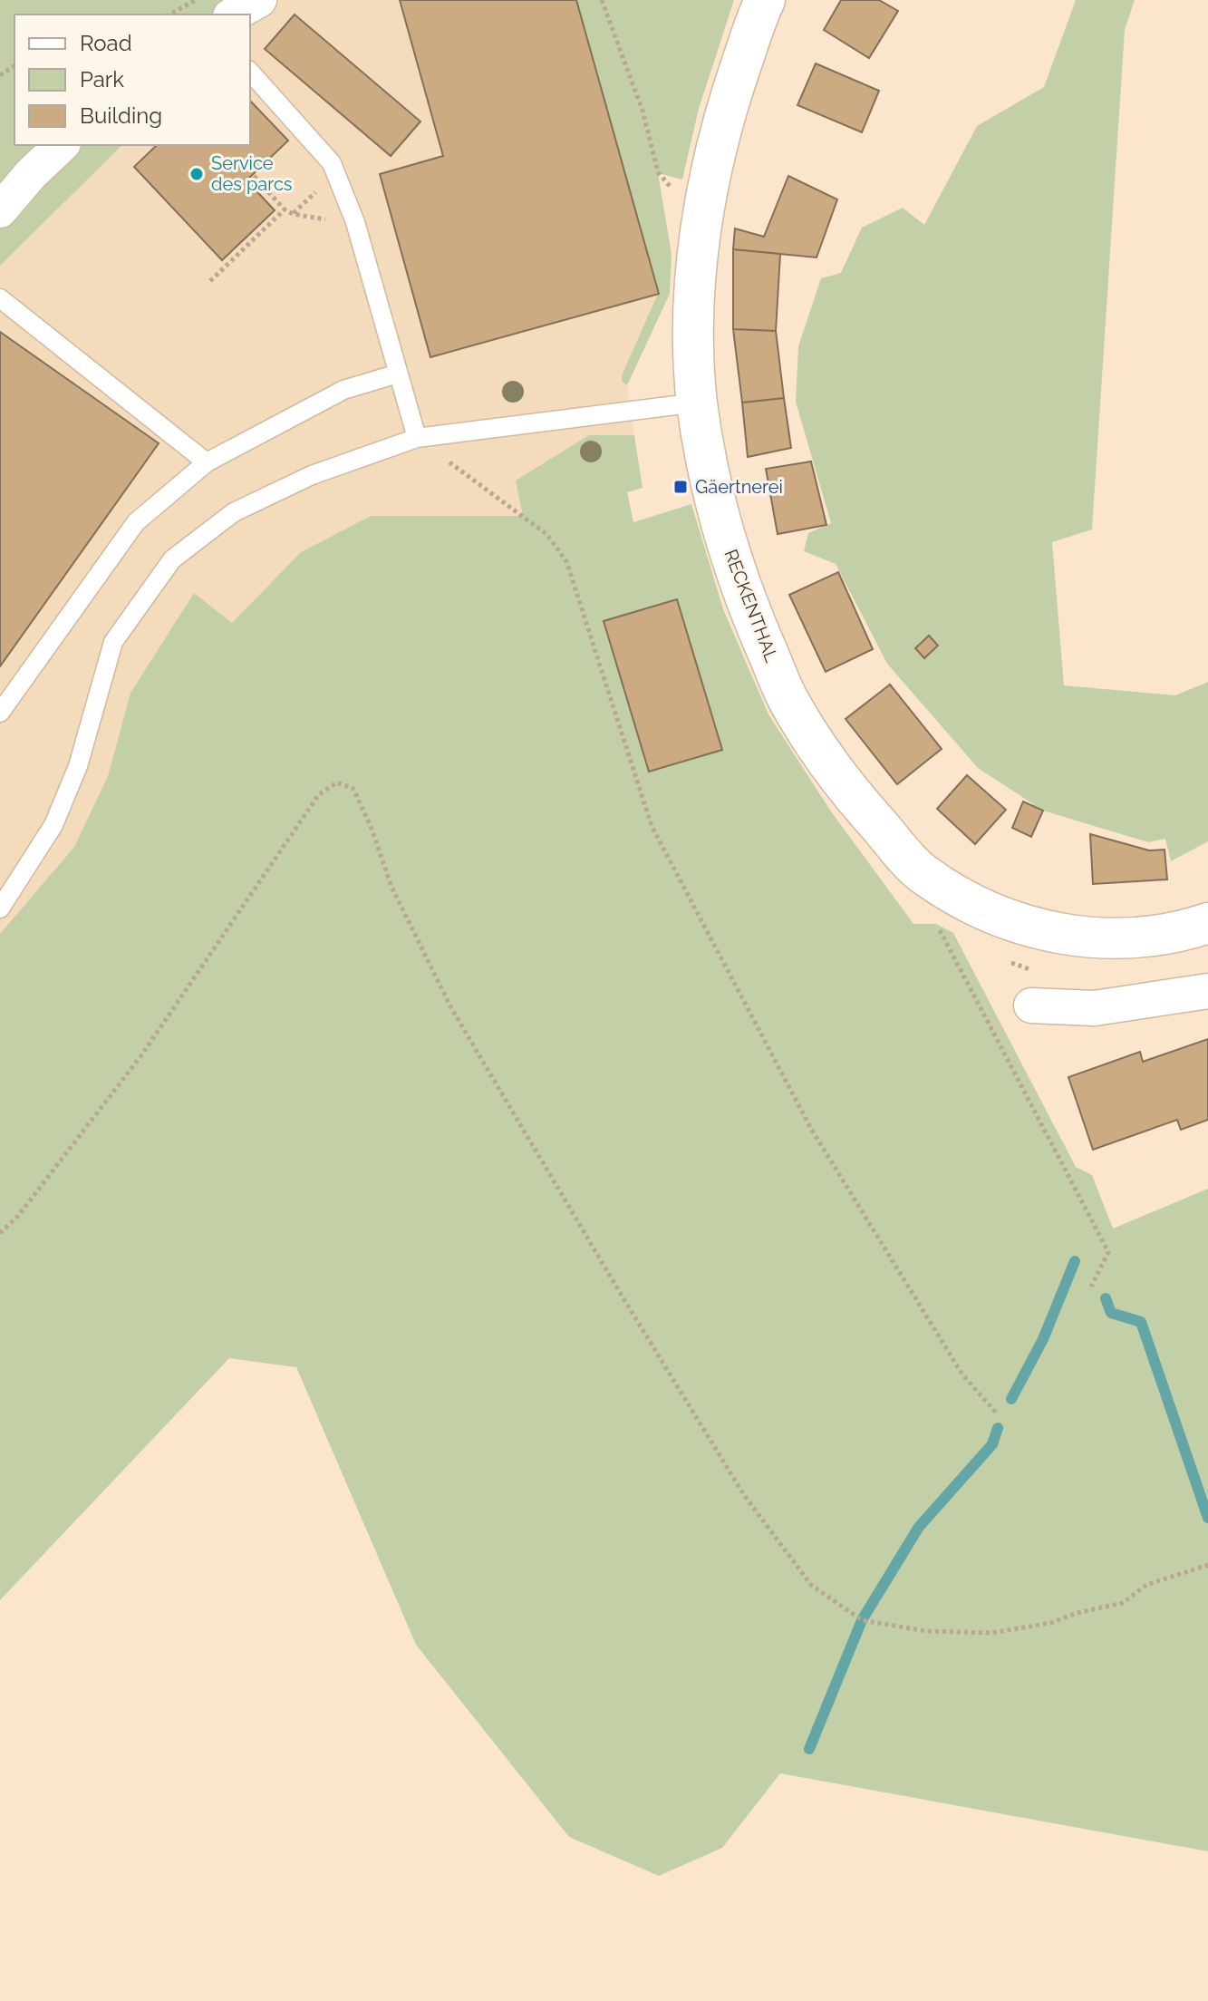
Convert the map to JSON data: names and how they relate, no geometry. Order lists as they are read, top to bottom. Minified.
{"streets":{"main road":["RECKENTHAL"]},"places":{"other":["Service des parcs"],"transit":["Gäertnerei"]},"legend":["Road","Park","Building"]}
